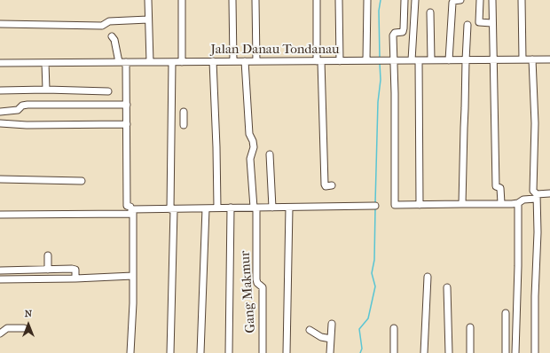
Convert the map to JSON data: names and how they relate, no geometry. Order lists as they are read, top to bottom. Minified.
{"streets":{"street":["Jalan Danau Tondanau","Gang Makmur"]},"crossings":[["Jalan Danau Tondanau","Gang Makmur"]],"north":"top"}
